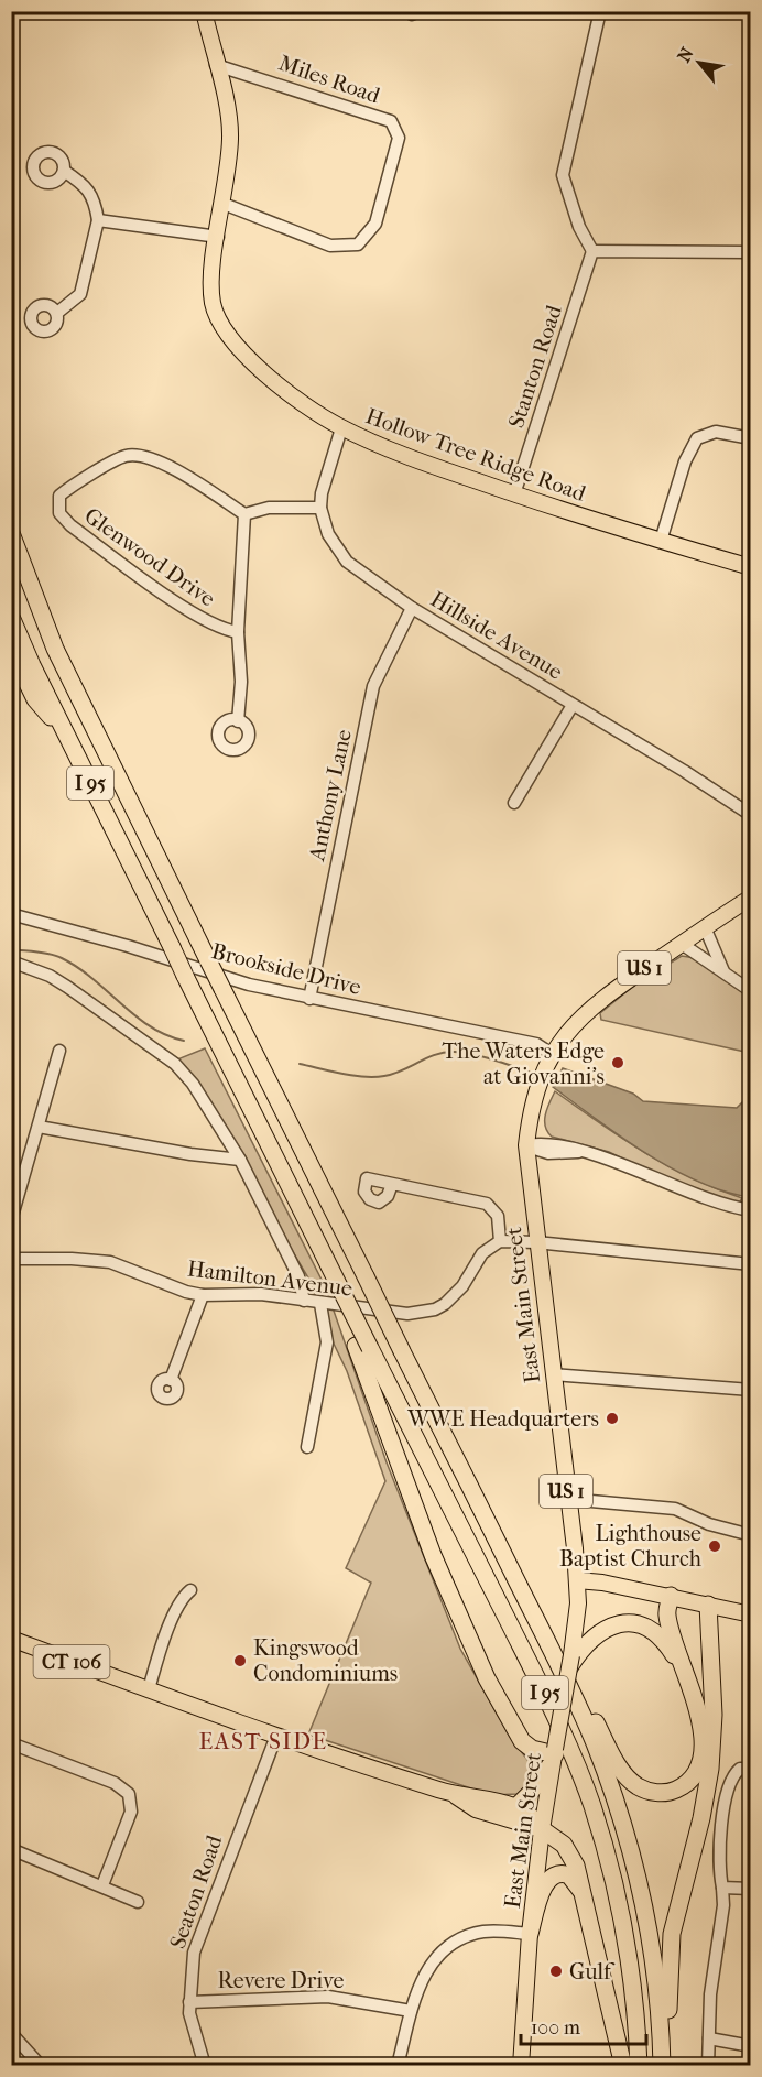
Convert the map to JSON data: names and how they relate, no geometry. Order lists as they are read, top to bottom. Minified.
{"streets":{"highway":["I 95"],"main road":["Hollow Tree Ridge Road","US 1","East Main Street","CT 106"],"street":["Miles Road","Stanton Road","Glenwood Drive","Hillside Avenue","Anthony Lane","Brookside Drive","Hamilton Avenue","Seaton Road","Revere Drive"]},"crossings":[["Miles Road","Hollow Tree Ridge Road"],["Stanton Road","Hollow Tree Ridge Road"],["Hillside Avenue","Anthony Lane"],["Anthony Lane","Brookside Drive"],["US 1","Brookside Drive"],["US 1","East Main Street"],["Brookside Drive","East Main Street"],["East Main Street","CT 106"],["CT 106","Seaton Road"],["Seaton Road","Revere Drive"]],"districts":["EAST SIDE"],"places":["The Waters Edge at Giovanni's","WWE Headquarters","Lighthouse Baptist Church","Kingswood Condominiums","Gulf"],"scale_bar":"100 m","north":"top left"}
